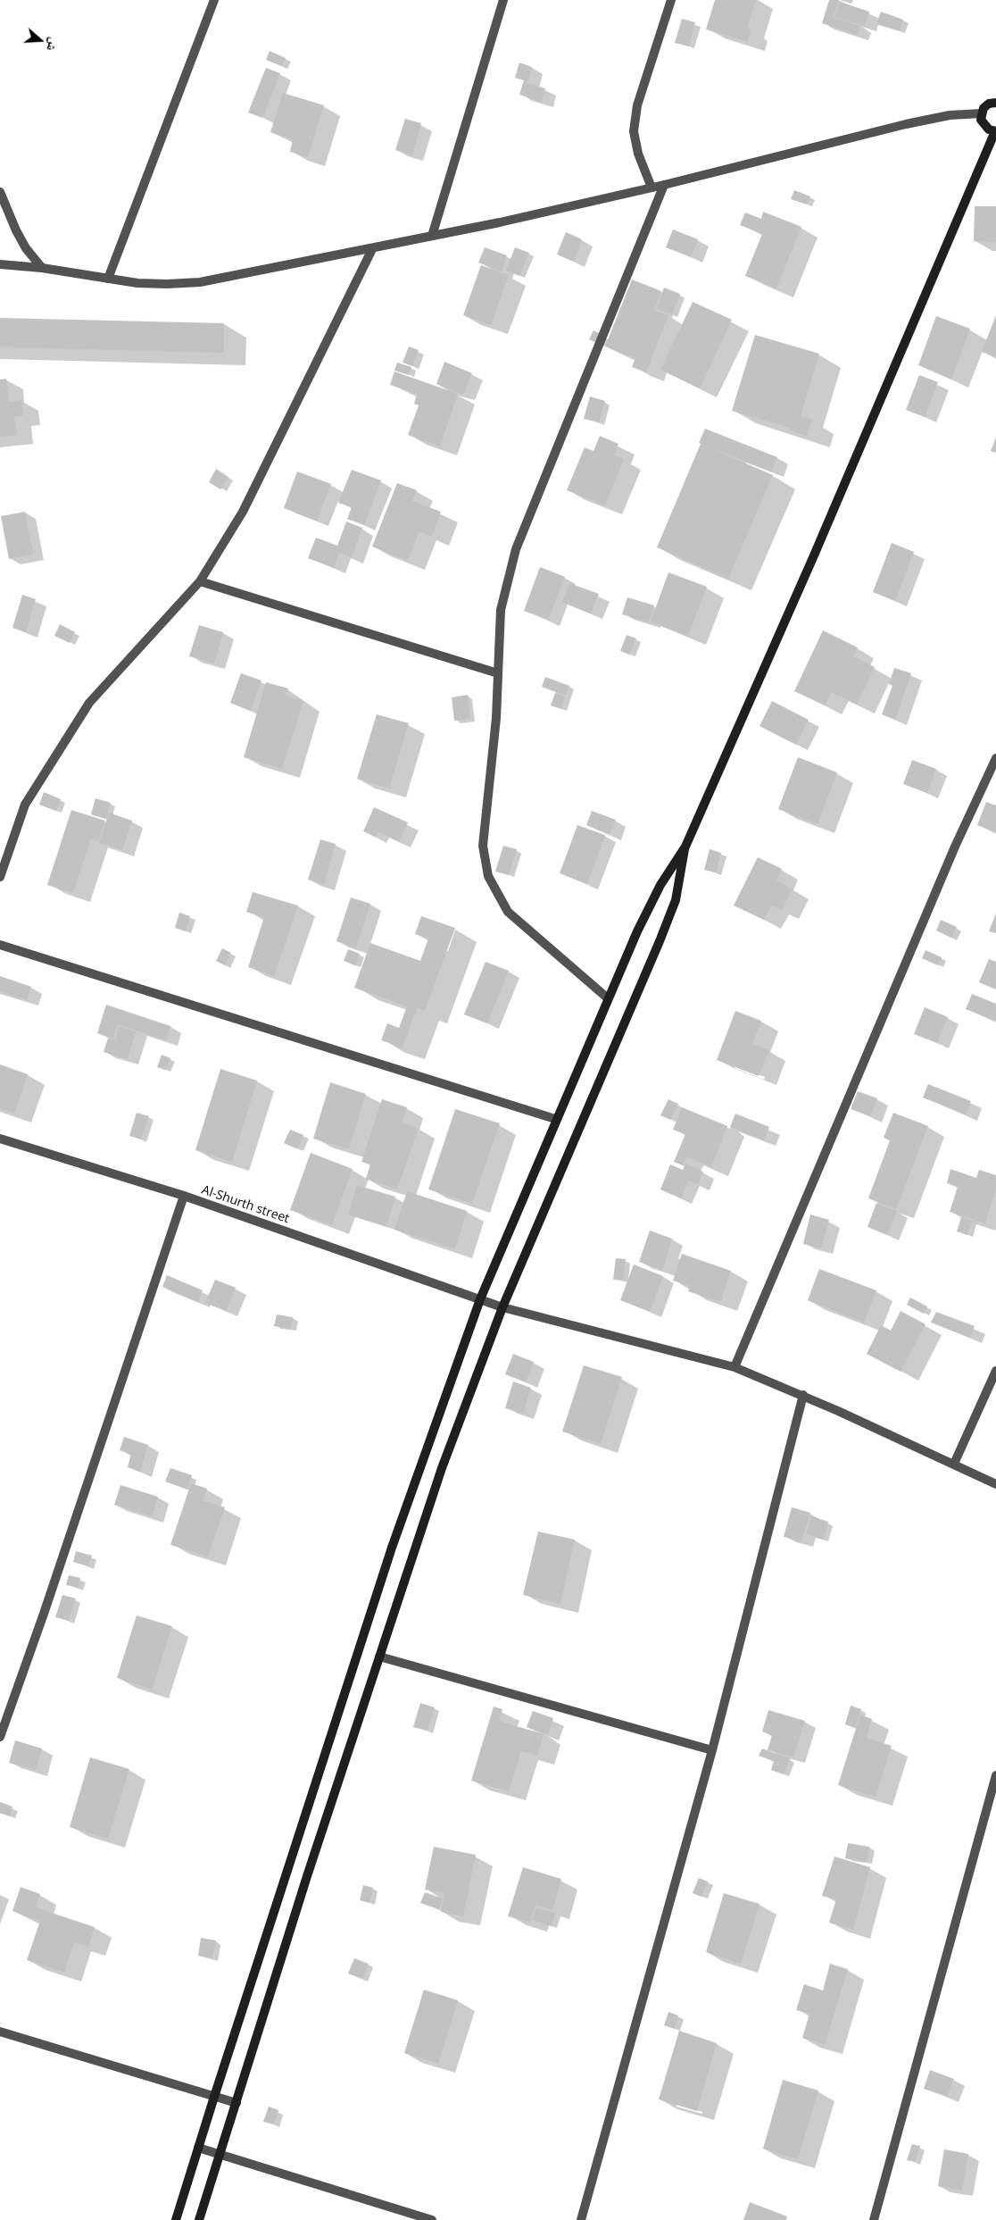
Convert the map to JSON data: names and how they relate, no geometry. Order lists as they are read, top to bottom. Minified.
{"streets":{"street":["Al-Shurth street"]},"north":"right"}
